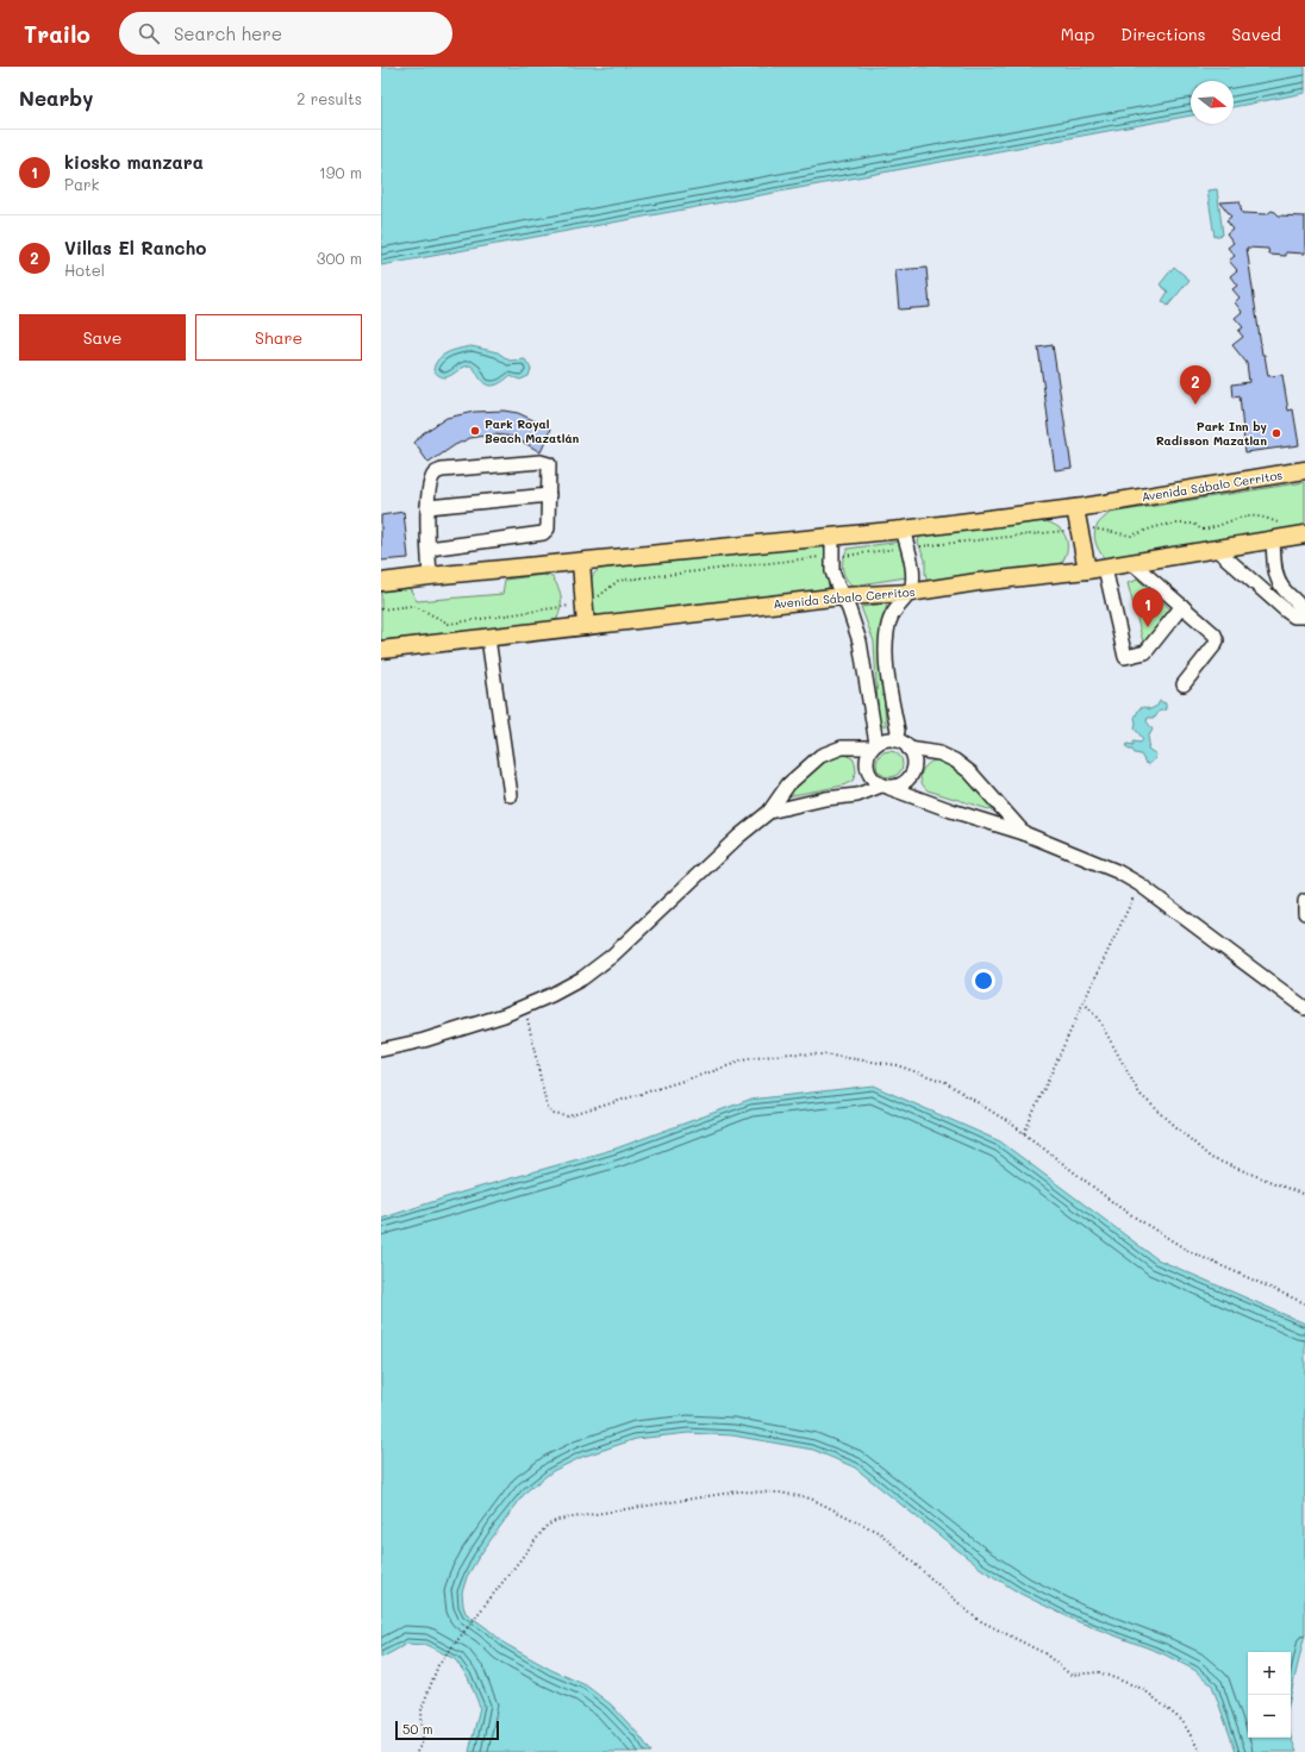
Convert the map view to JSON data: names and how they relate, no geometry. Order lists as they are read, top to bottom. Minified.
{"streets":{"main road":["Avenida Sábalo Cerritos"]},"places":["Park Royal Beach Mazatlán","Park Inn by Radisson Mazatlan"],"scale_bar":"50 m","north":"right","page":{"header":"Trailo","search":"Search here","nav":["Map","Directions","Saved"],"heading":["Nearby","2 results"],"list":[{"mark":"1","name":"kiosko manzara","note":"Park","value":"190 m"},{"mark":"2","name":"Villas El Rancho","note":"Hotel","value":"300 m"}],"buttons":["Save","Share"],"pins":["2","1"],"map_buttons":["+","−"],"scale":"50 m"}}
